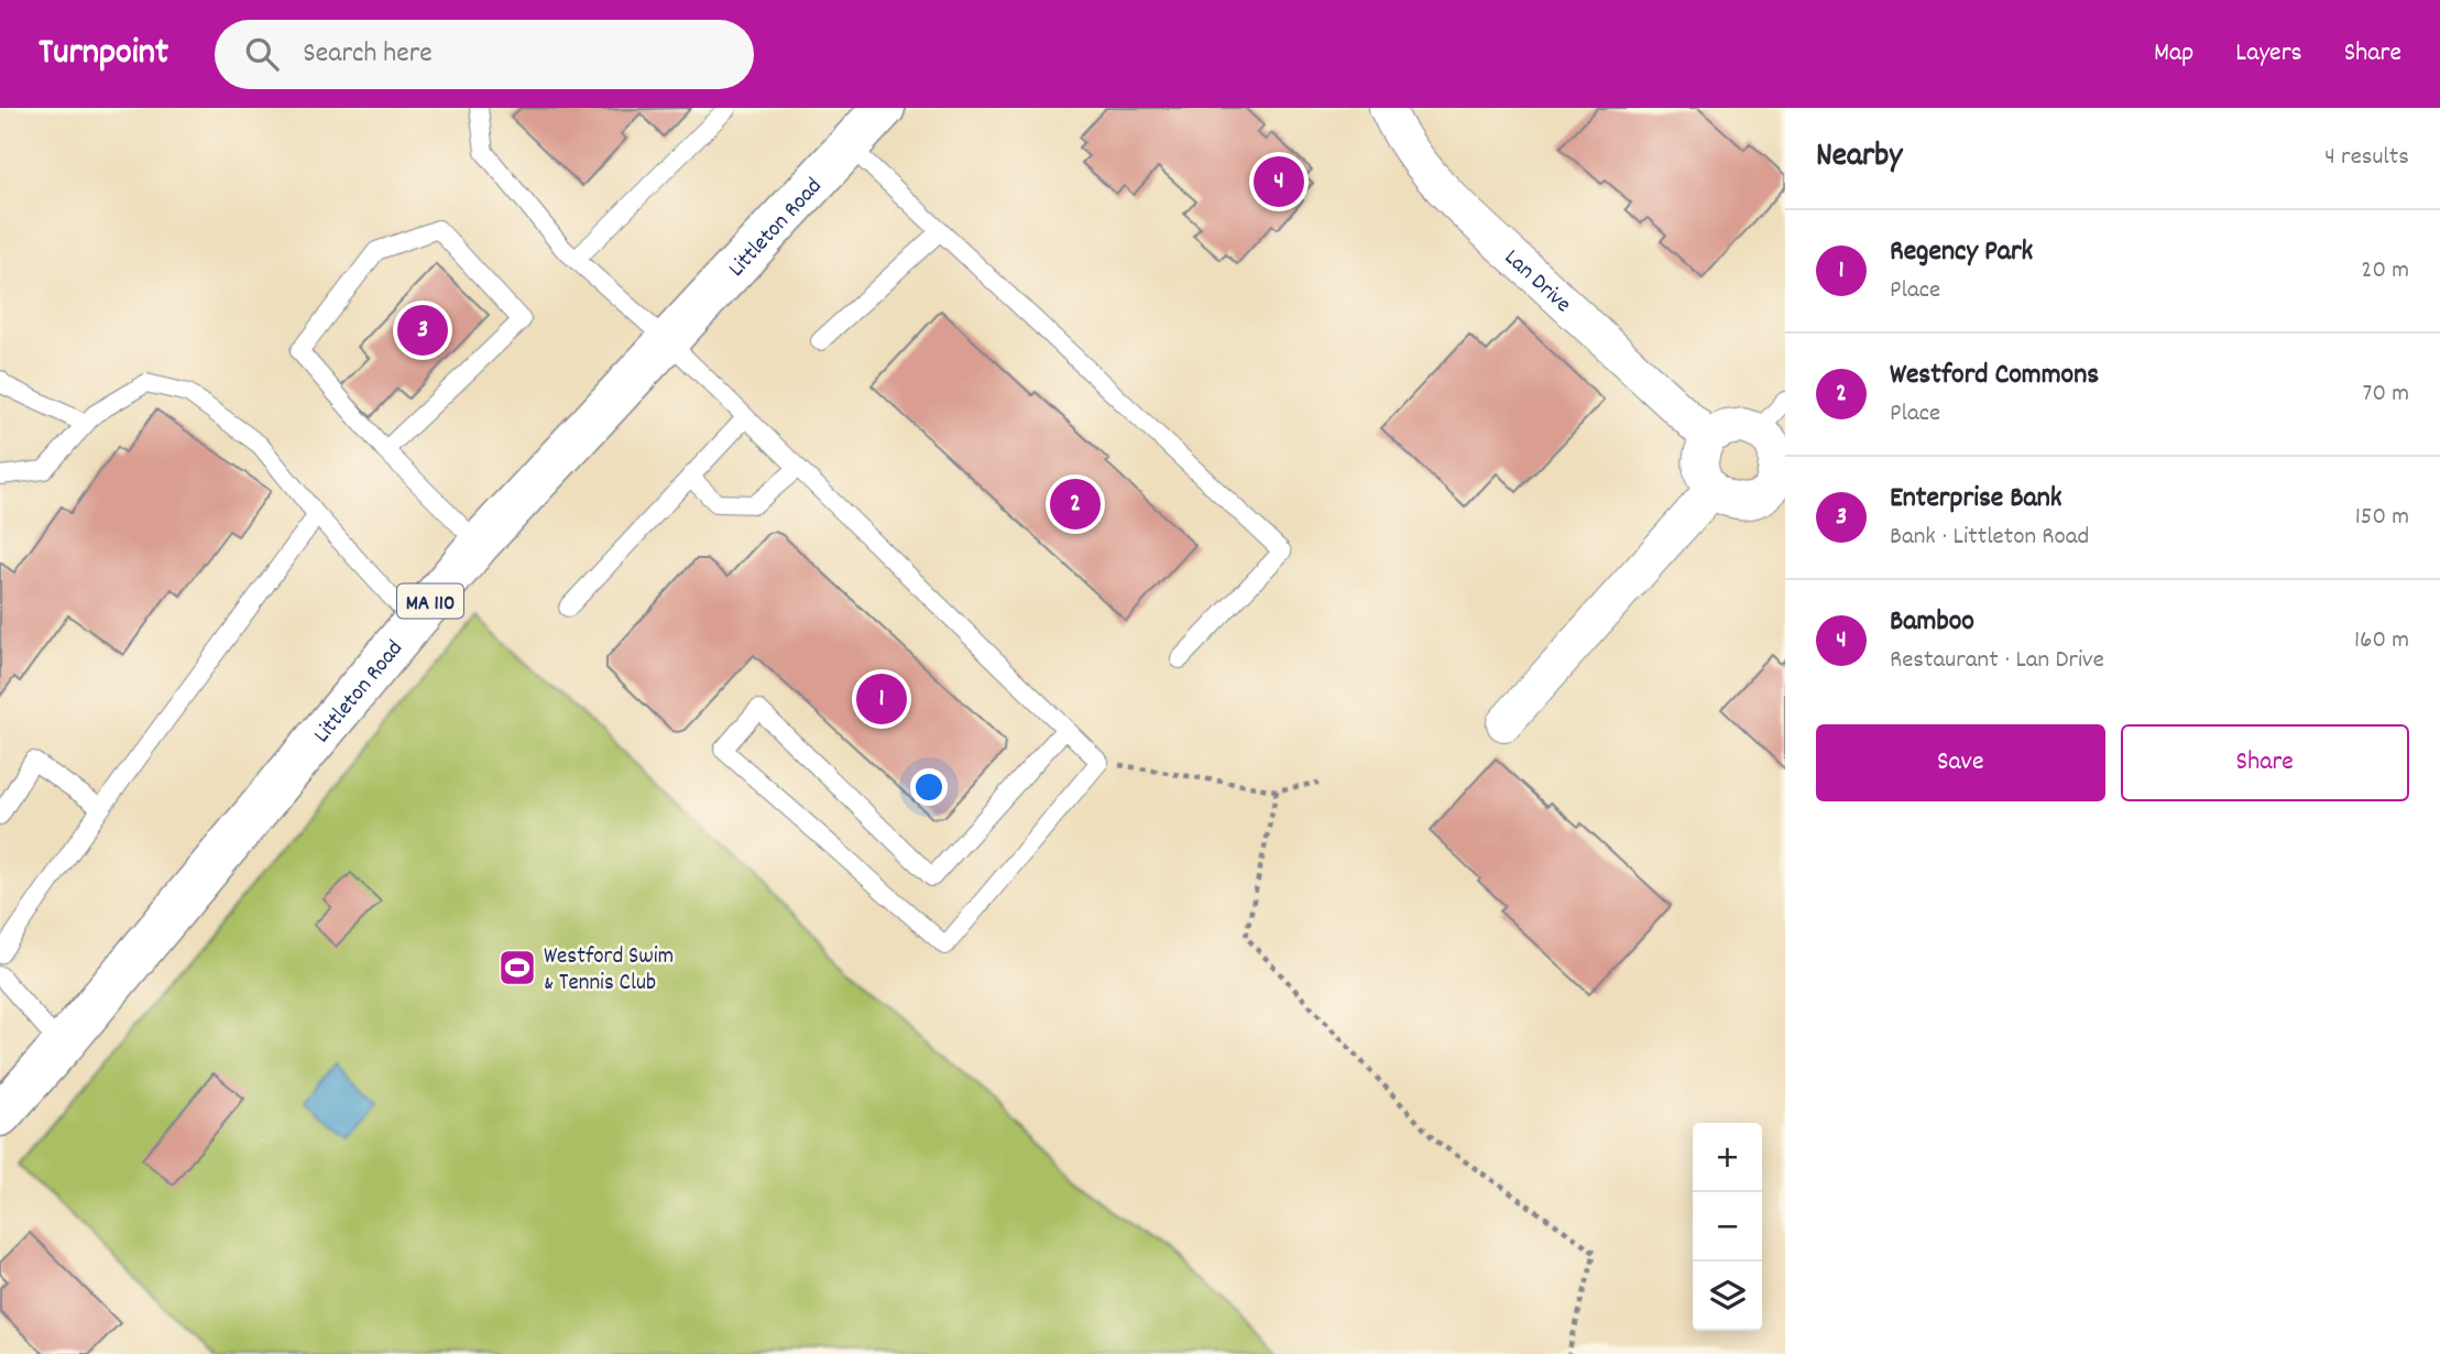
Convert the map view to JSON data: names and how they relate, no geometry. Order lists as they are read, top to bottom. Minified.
{"streets":{"main road":["Littleton Road","MA 110"],"street":["Lan Drive"]},"places":{"sports":["Westford Swim & Tennis Club"]},"page":{"header":"Turnpoint","search":"Search here","nav":["Map","Layers","Share"],"heading":["Nearby","4 results"],"pins":["4","3","2","1"],"list":[{"mark":"1","name":"Regency Park","note":"Place","value":"20 m"},{"mark":"2","name":"Westford Commons","note":"Place","value":"70 m"},{"mark":"3","name":"Enterprise Bank","note":"Bank · Littleton Road","value":"150 m"},{"mark":"4","name":"Bamboo","note":"Restaurant · Lan Drive","value":"160 m"}],"buttons":["Save","Share"],"map_buttons":["+","−"]}}
